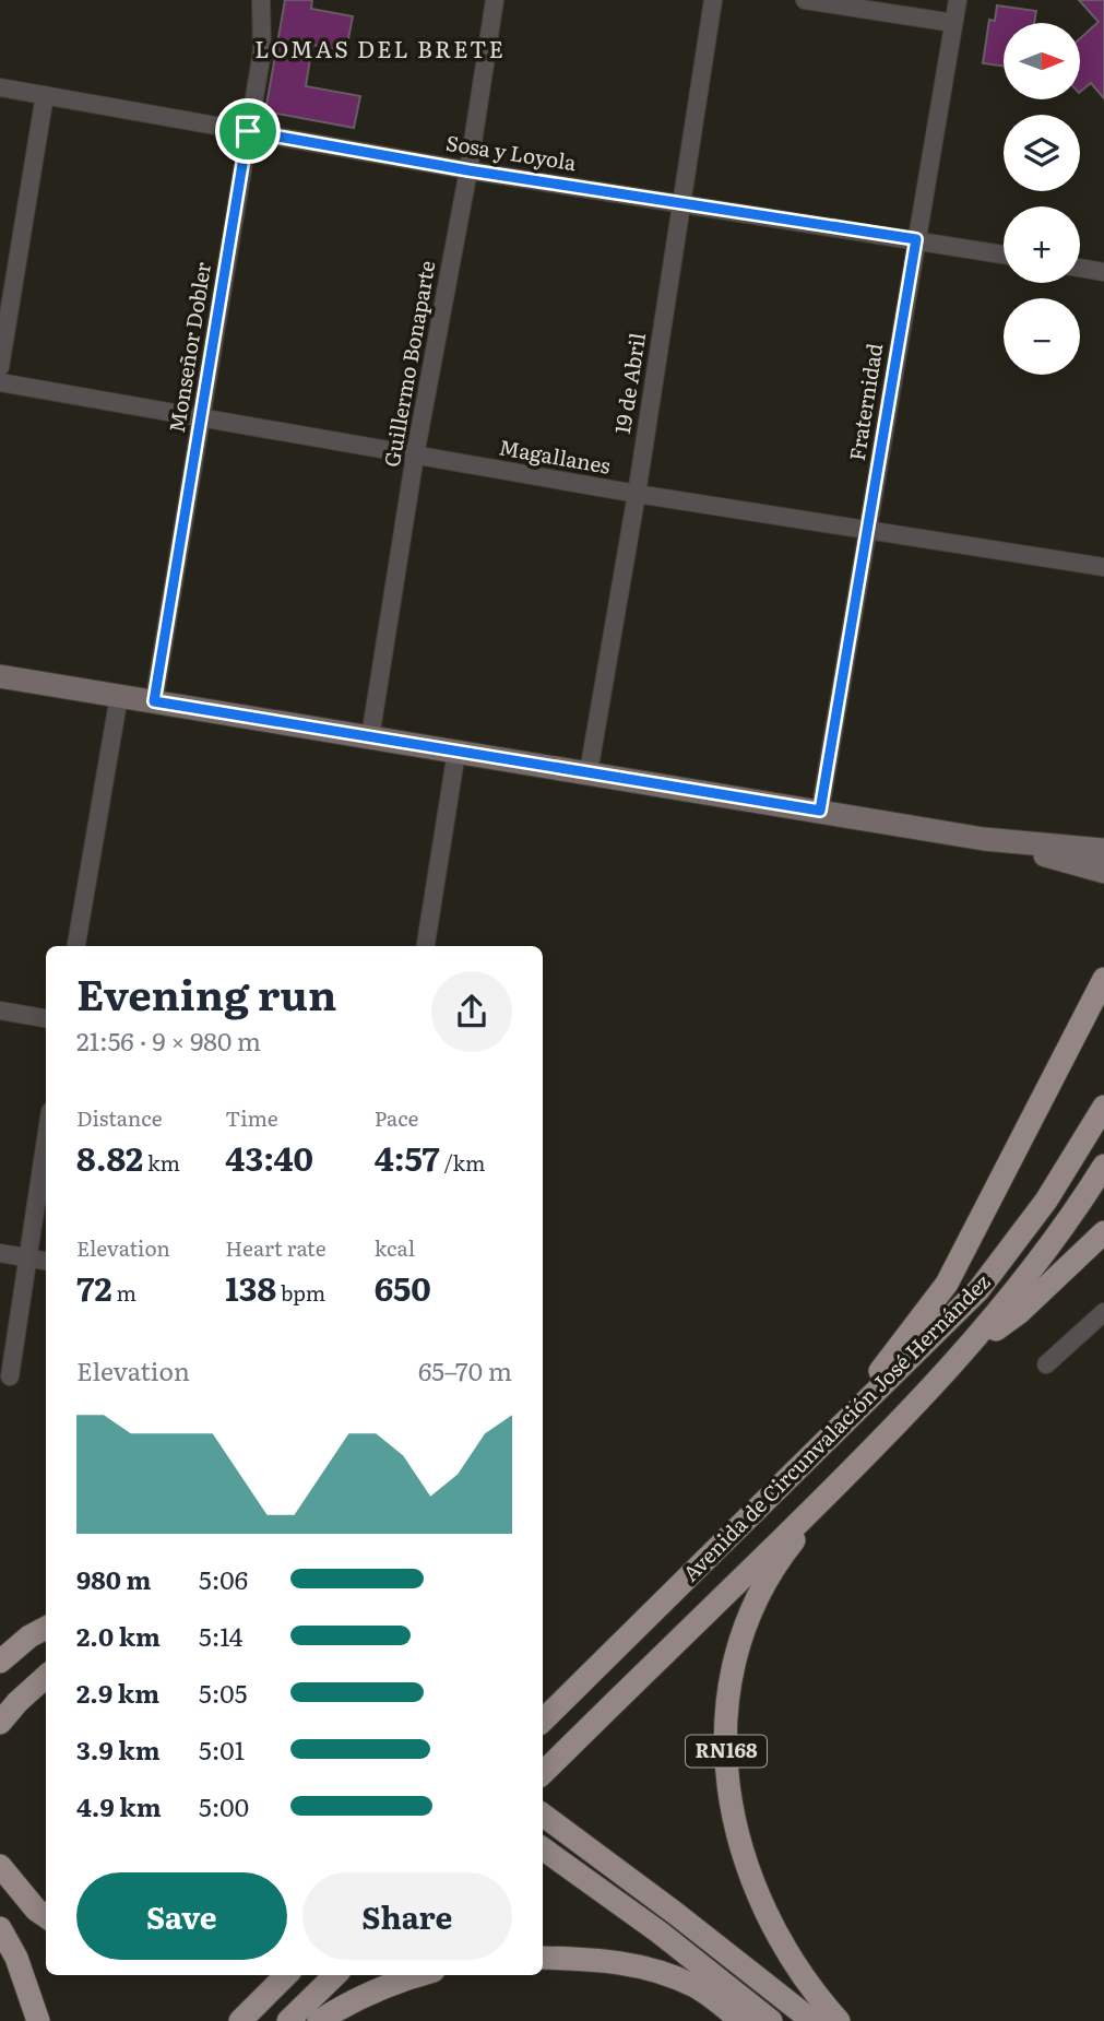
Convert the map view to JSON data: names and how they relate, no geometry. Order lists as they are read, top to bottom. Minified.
{"streets":{"highway":["Avenida de Circunvalación José Hernández","RN168"],"street":["Sosa y Loyola","Monseñor Dobler","Guillermo Bonaparte","19 de Abril","Fraternidad","Magallanes"]},"crossings":[["Sosa y Loyola","Monseñor Dobler"],["Sosa y Loyola","Guillermo Bonaparte"],["Sosa y Loyola","19 de Abril"],["Sosa y Loyola","Fraternidad"],["Monseñor Dobler","Magallanes"],["Guillermo Bonaparte","Magallanes"],["19 de Abril","Magallanes"],["Fraternidad","Magallanes"],["Avenida de Circunvalación José Hernández","RN168"]],"districts":["LOMAS DEL BRETE"],"north":"right","page":{"map_buttons":["+","−"],"heading":["Evening run","21:56 · 9 × 980 m"],"stats":[["Distance","8.82 km"],["Time","43:40"],["Pace","4:57 /km"],["Elevation","72 m"],["Heart rate","138 bpm"],["kcal","650"]],"chart":["Elevation","65–70 m"],"list":[{"name":"980 m","note":"5:06"},{"name":"2.0 km","note":"5:14"},{"name":"2.9 km","note":"5:05"},{"name":"3.9 km","note":"5:01"},{"name":"4.9 km","note":"5:00"}],"buttons":["Save","Share"]}}
